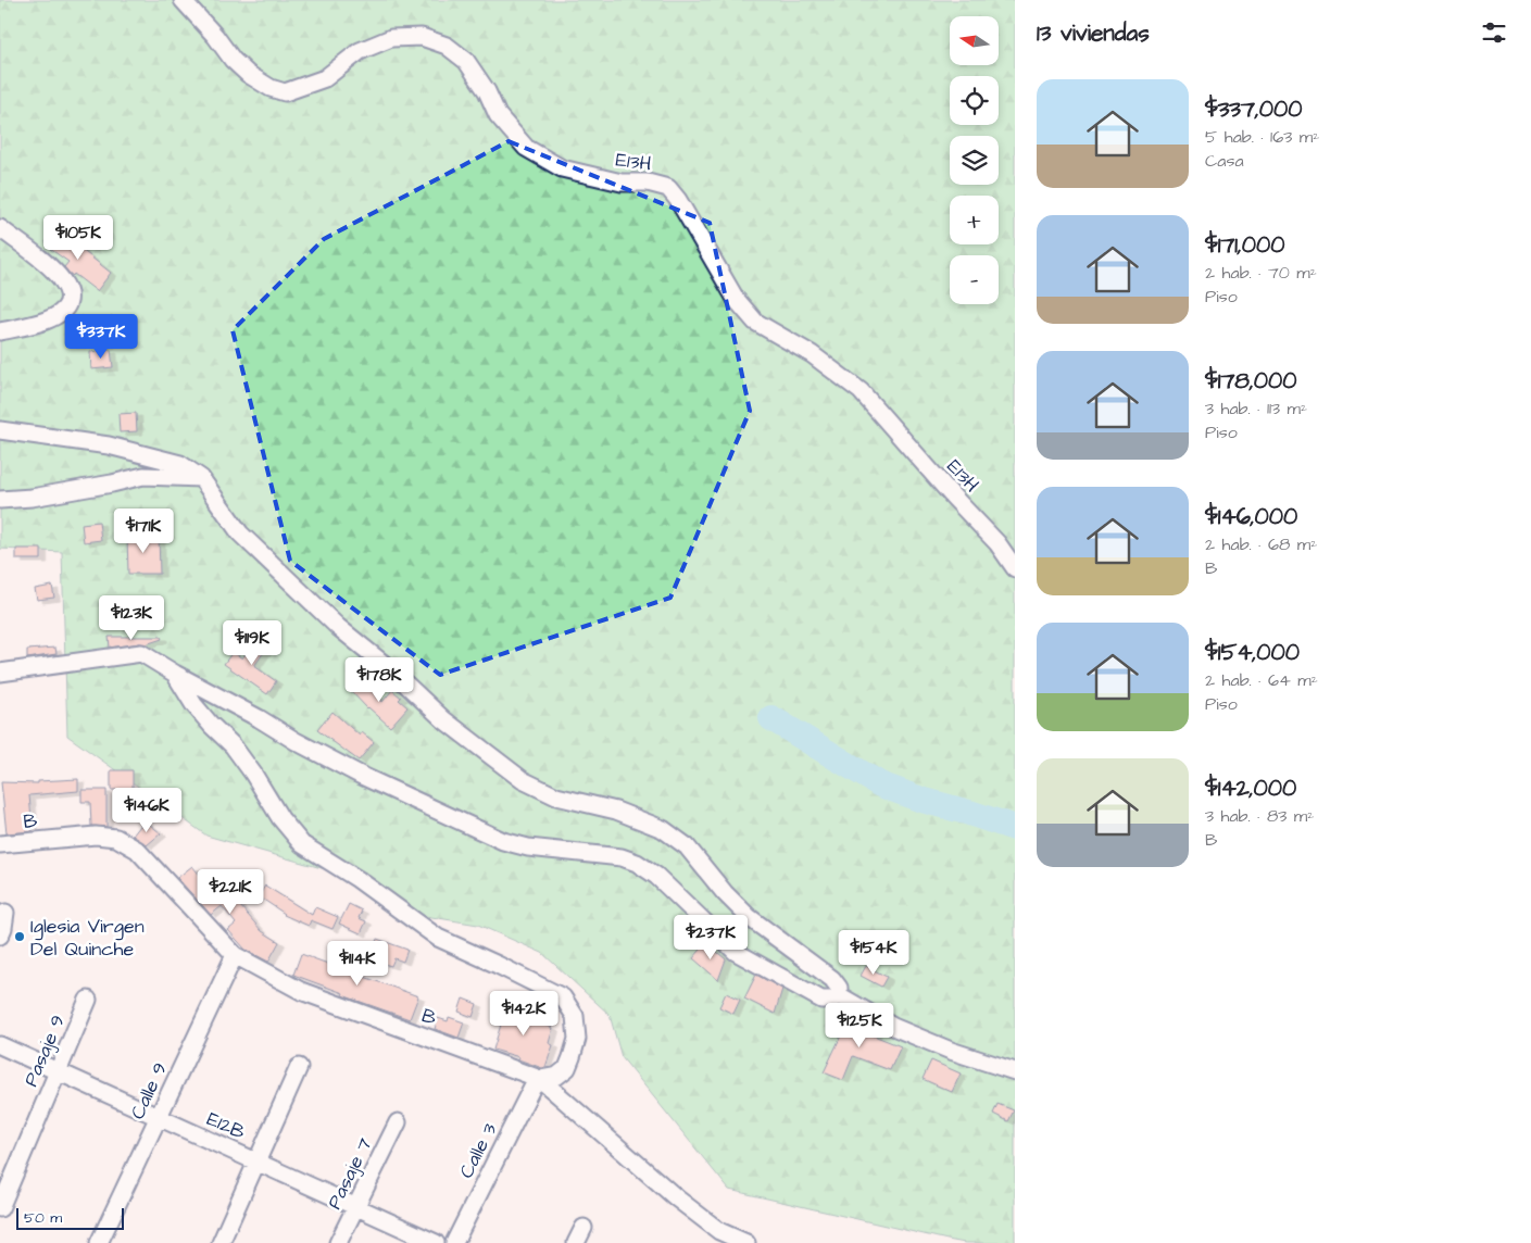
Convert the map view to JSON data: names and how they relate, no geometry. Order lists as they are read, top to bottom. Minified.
{"streets":{"street":["E13H","B","Pasaje 9","Calle 9","E12B","Calle 3","Pasaje 7"]},"crossings":[["B","Calle 9"],["B","Calle 3"],["Pasaje 9","E12B"],["Calle 9","E12B"],["E12B","Pasaje 7"]],"places":["Iglesia Virgen Del Quinche"],"scale_bar":"50 m","north":"left","page":{"heading":"13 viviendas","map_buttons":["+","−"],"list":[{"name":"$337,000","note":"5 hab. · 163 m² · Casa"},{"name":"$171,000","note":"2 hab. · 70 m² · Piso"},{"name":"$178,000","note":"3 hab. · 113 m² · Piso"},{"name":"$146,000","note":"2 hab. · 68 m² · B"},{"name":"$154,000","note":"2 hab. · 64 m² · Piso"},{"name":"$142,000","note":"3 hab. · 83 m² · B"}],"price":["$105K","$337K","$171K","$123K","$119K","$178K","$146K","$221K","$237K","$154K","$114K","$142K","$125K"],"scale":"50 m"}}
